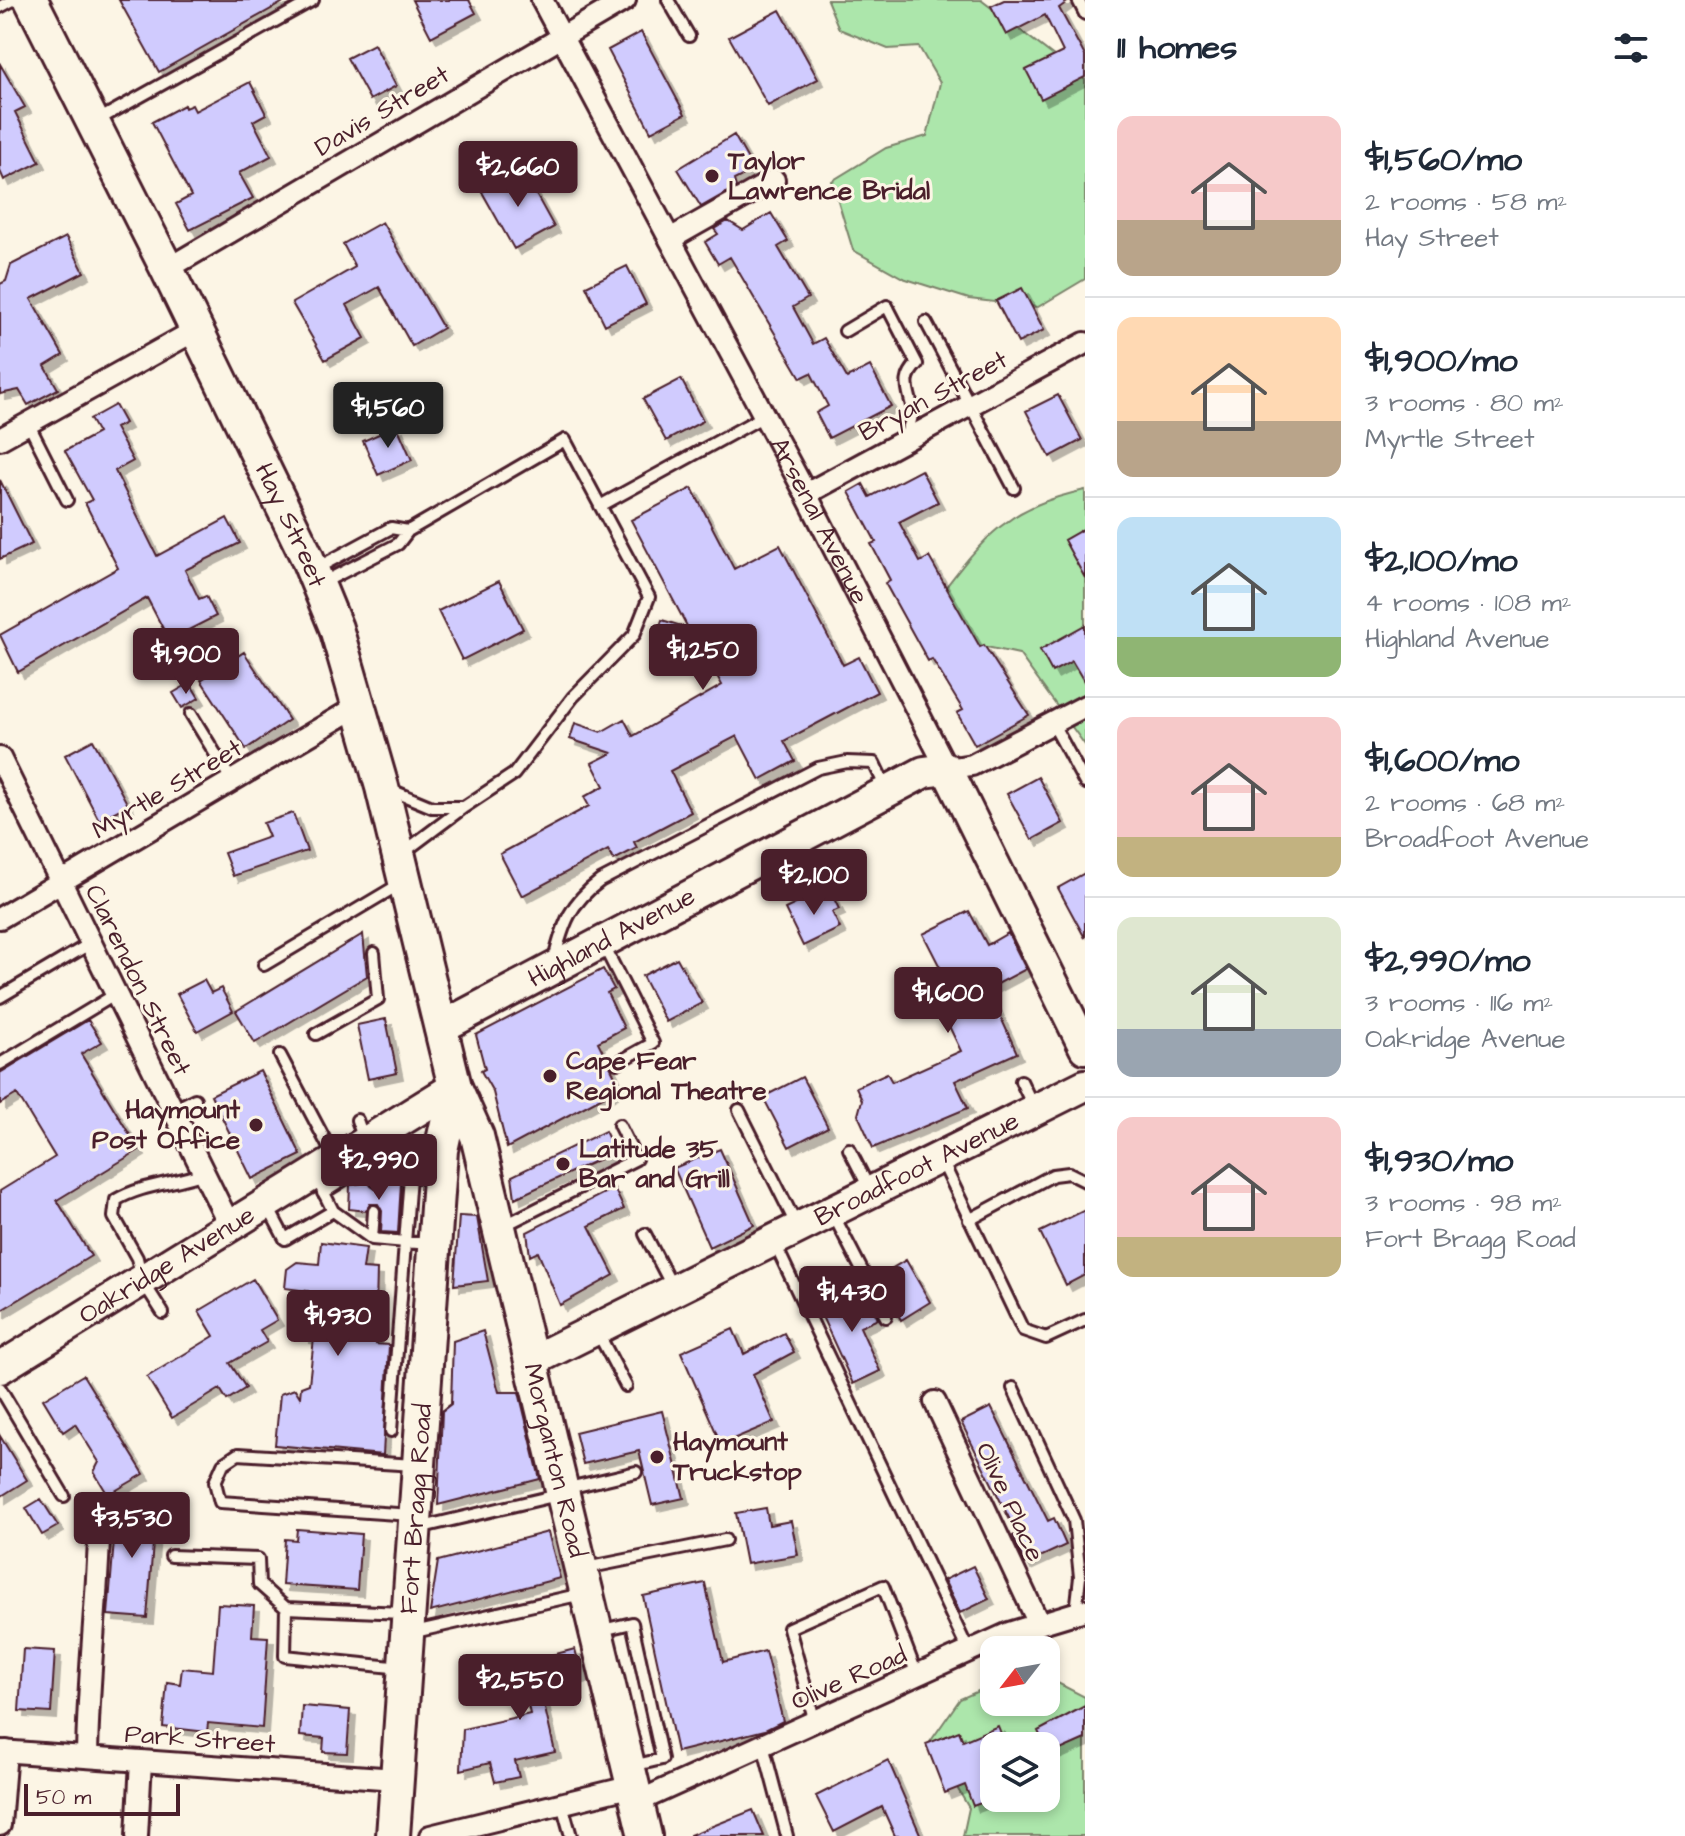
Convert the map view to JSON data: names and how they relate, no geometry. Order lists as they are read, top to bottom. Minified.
{"streets":{"main road":["Hay Street","Morganton Road","Fort Bragg Road"],"street":["Davis Street","Bryan Street","Arsenal Avenue","Myrtle Street","Highland Avenue","Clarendon Street","Broadfoot Avenue","Oakridge Avenue","Olive Place","Olive Road","Park Street"]},"crossings":[["Davis Street","Arsenal Avenue"],["Davis Street","Hay Street"],["Bryan Street","Arsenal Avenue"],["Arsenal Avenue","Highland Avenue"],["Hay Street","Myrtle Street"],["Hay Street","Highland Avenue"],["Hay Street","Oakridge Avenue"],["Hay Street","Morganton Road"],["Hay Street","Fort Bragg Road"],["Myrtle Street","Clarendon Street"],["Clarendon Street","Oakridge Avenue"],["Broadfoot Avenue","Morganton Road"],["Oakridge Avenue","Morganton Road"],["Oakridge Avenue","Fort Bragg Road"],["Morganton Road","Fort Bragg Road"],["Morganton Road","Olive Road"],["Olive Place","Olive Road"],["Fort Bragg Road","Park Street"]],"places":["Taylor Lawrence Bridal","Cape Fear Regional Theatre","Haymount Post Office","Latitude 35 Bar and Grill","Haymount Truckstop"],"scale_bar":"50 m","north":"bottom left","page":{"heading":"11 homes","list":[{"name":"$1,560/mo","note":"2 rooms · 58 m² · Hay Street"},{"name":"$1,900/mo","note":"3 rooms · 80 m² · Myrtle Street"},{"name":"$2,100/mo","note":"4 rooms · 108 m² · Highland Avenue"},{"name":"$1,600/mo","note":"2 rooms · 68 m² · Broadfoot Avenue"},{"name":"$2,990/mo","note":"3 rooms · 116 m² · Oakridge Avenue"},{"name":"$1,930/mo","note":"3 rooms · 98 m² · Fort Bragg Road"}],"price":["$2,660","$1,560","$1,250","$1,900","$2,100","$1,600","$2,990","$1,430","$1,930","$3,530","$2,550"],"scale":"50 m"}}
